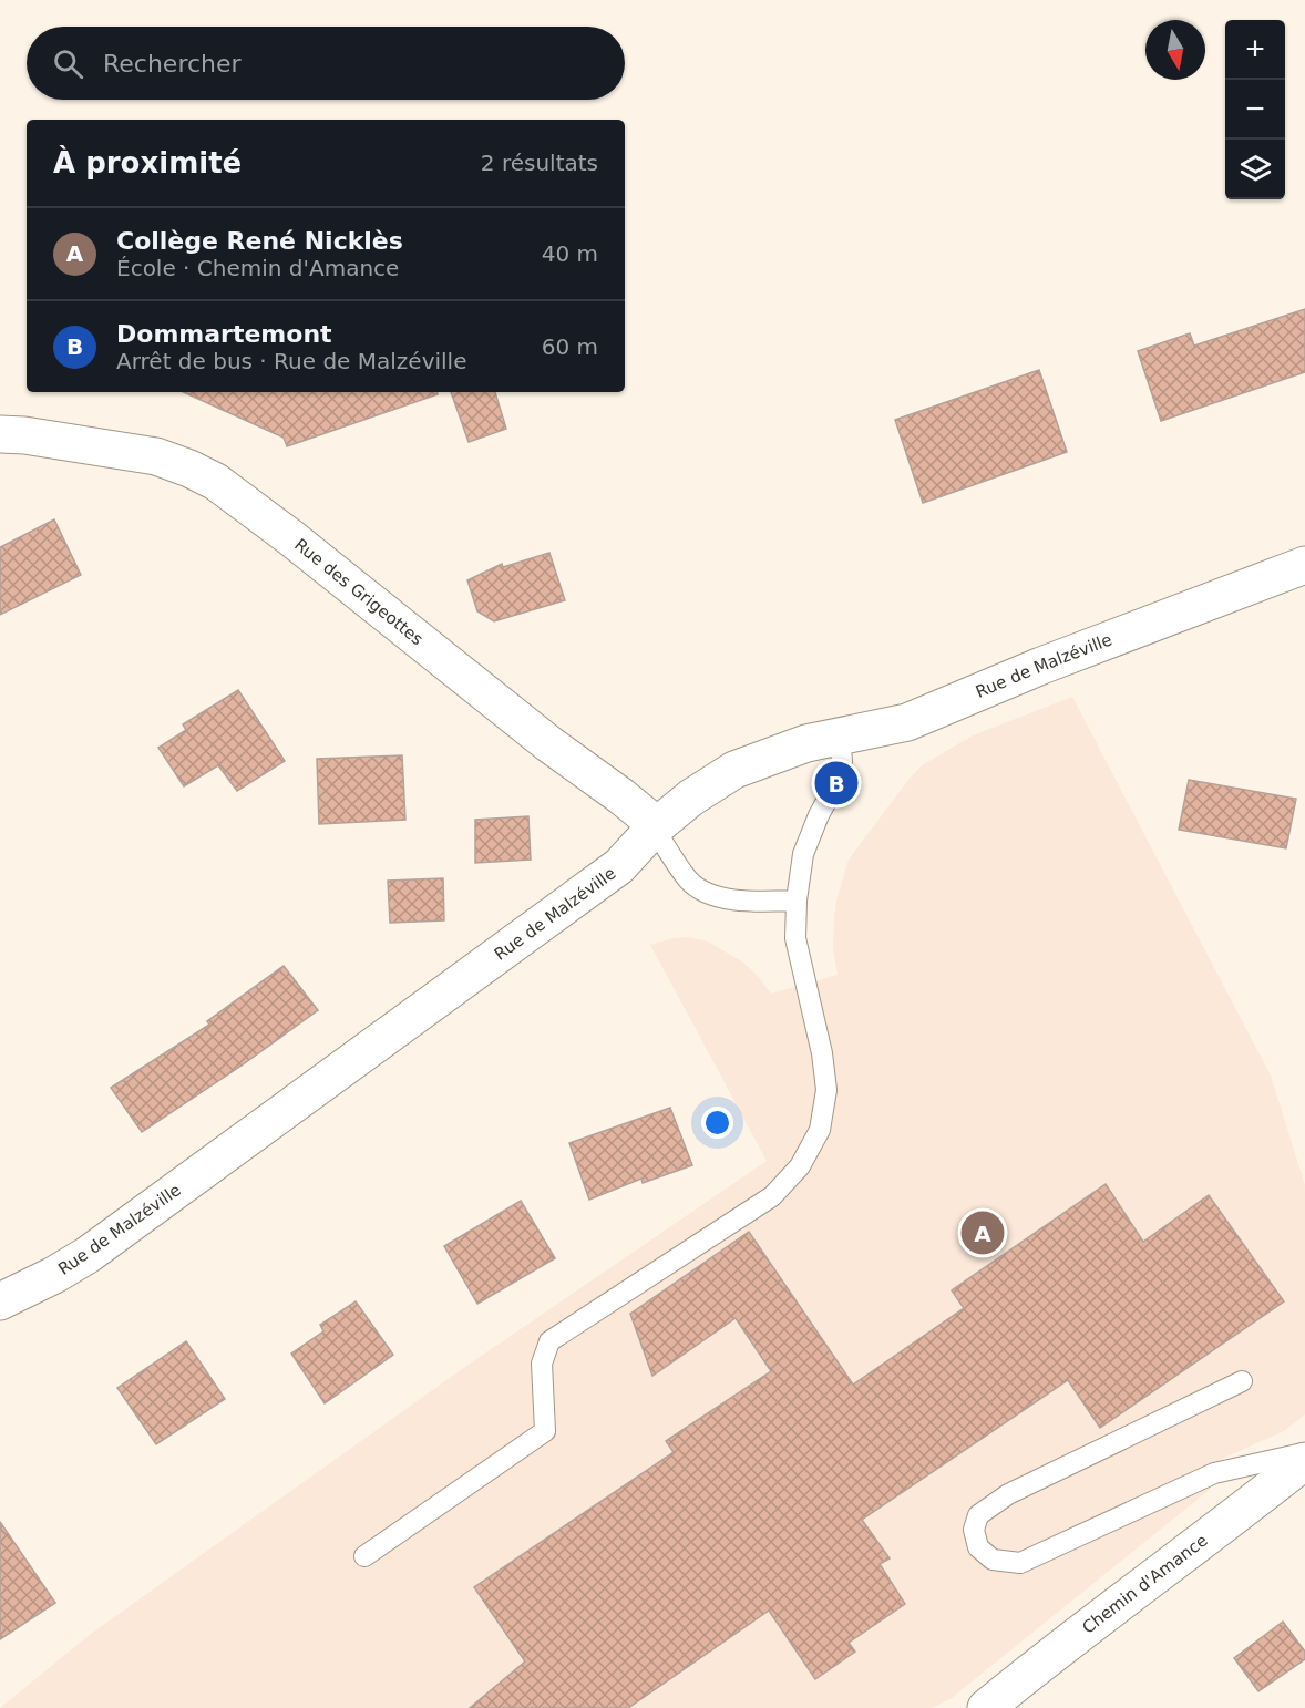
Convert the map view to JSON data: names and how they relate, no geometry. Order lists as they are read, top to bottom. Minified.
{"streets":{"street":["Rue des Grigeottes","Rue de Malzéville","Chemin d'Amance"]},"crossings":[["Rue des Grigeottes","Rue de Malzéville"]],"north":"bottom","page":{"map_buttons":["+","−"],"search":"Rechercher","heading":["À proximité","2 résultats"],"list":[{"mark":"A","name":"Collège René Nicklès","note":"École · Chemin d'Amance","value":"40 m"},{"mark":"B","name":"Dommartemont","note":"Arrêt de bus · Rue de Malzéville","value":"60 m"}],"pins":["B","A"]}}
